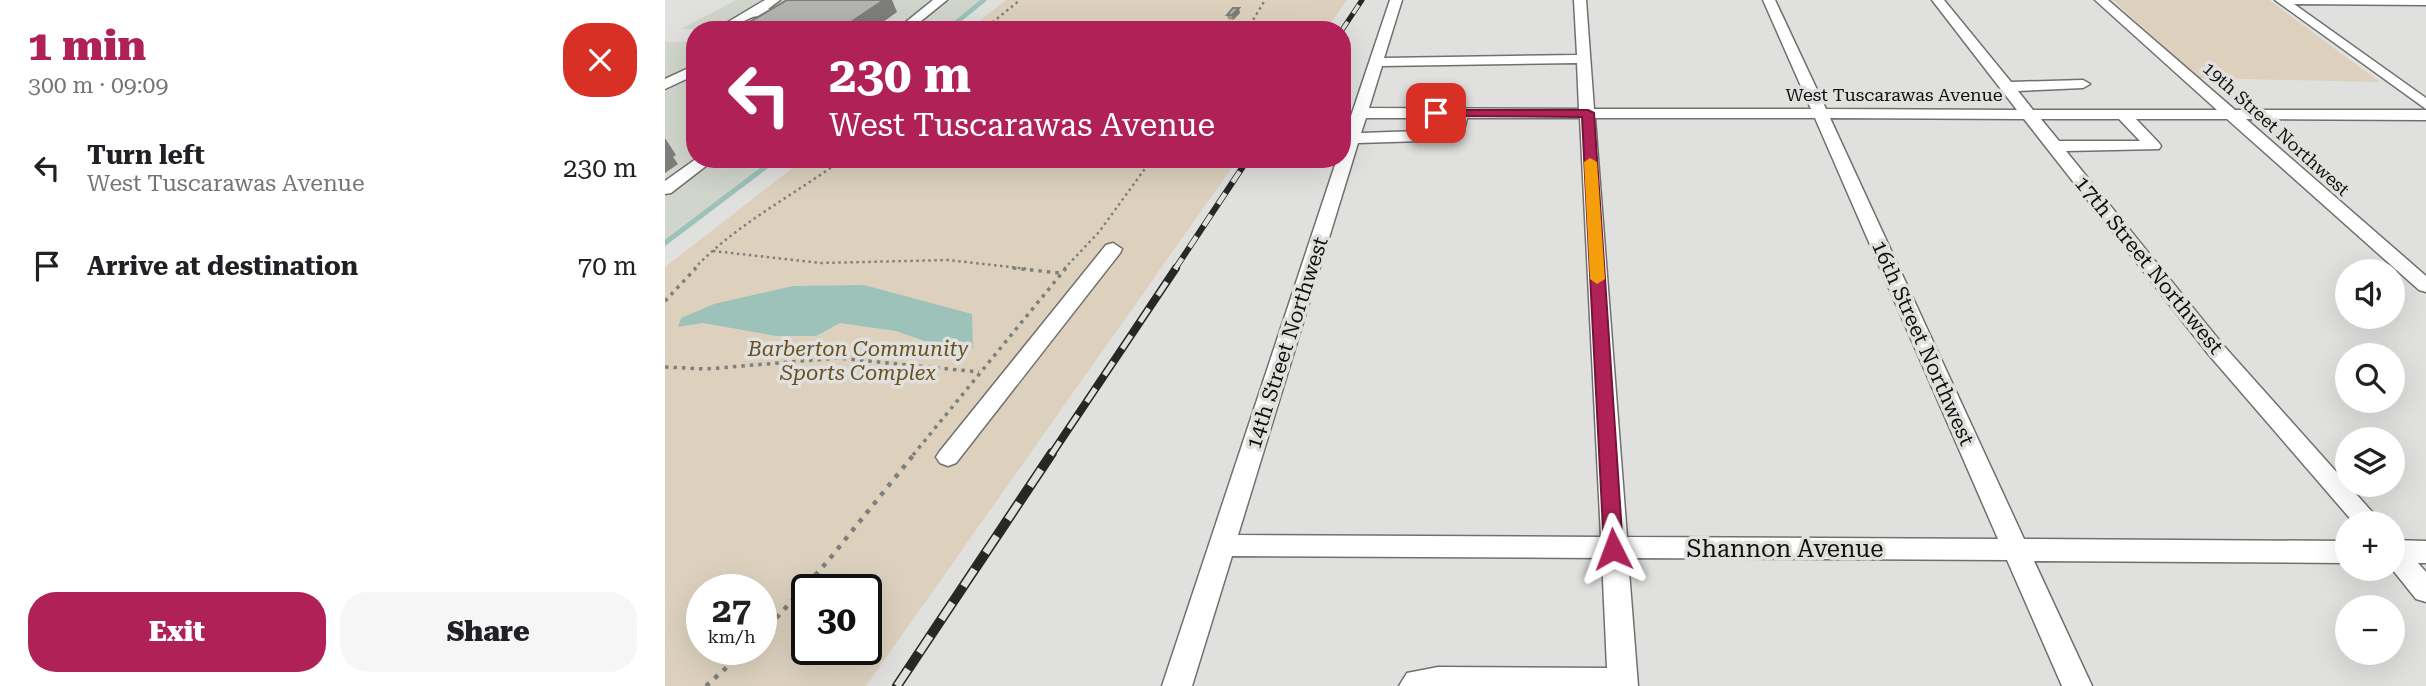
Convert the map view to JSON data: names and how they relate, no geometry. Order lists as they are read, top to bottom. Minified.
{"streets":{"street":["West Tuscarawas Avenue","19th Street Northwest","17th Street Northwest","14th Street Northwest","16th Street Northwest","Shannon Avenue"]},"crossings":[["West Tuscarawas Avenue","19th Street Northwest"],["West Tuscarawas Avenue","17th Street Northwest"],["West Tuscarawas Avenue","14th Street Northwest"],["West Tuscarawas Avenue","16th Street Northwest"],["14th Street Northwest","Shannon Avenue"],["16th Street Northwest","Shannon Avenue"]],"parks":["Barberton Community Sports Complex"],"page":{"heading":["1 min","300 m · 09:09"],"turn":["230 m","West Tuscarawas Avenue"],"list":[{"name":"Turn left","note":"West Tuscarawas Avenue","value":"230 m"},{"name":"Arrive at destination","value":"70 m"}],"map_buttons":["+","−"],"speed":"27 km/h","limit":"30","buttons":["Exit","Share"]}}
